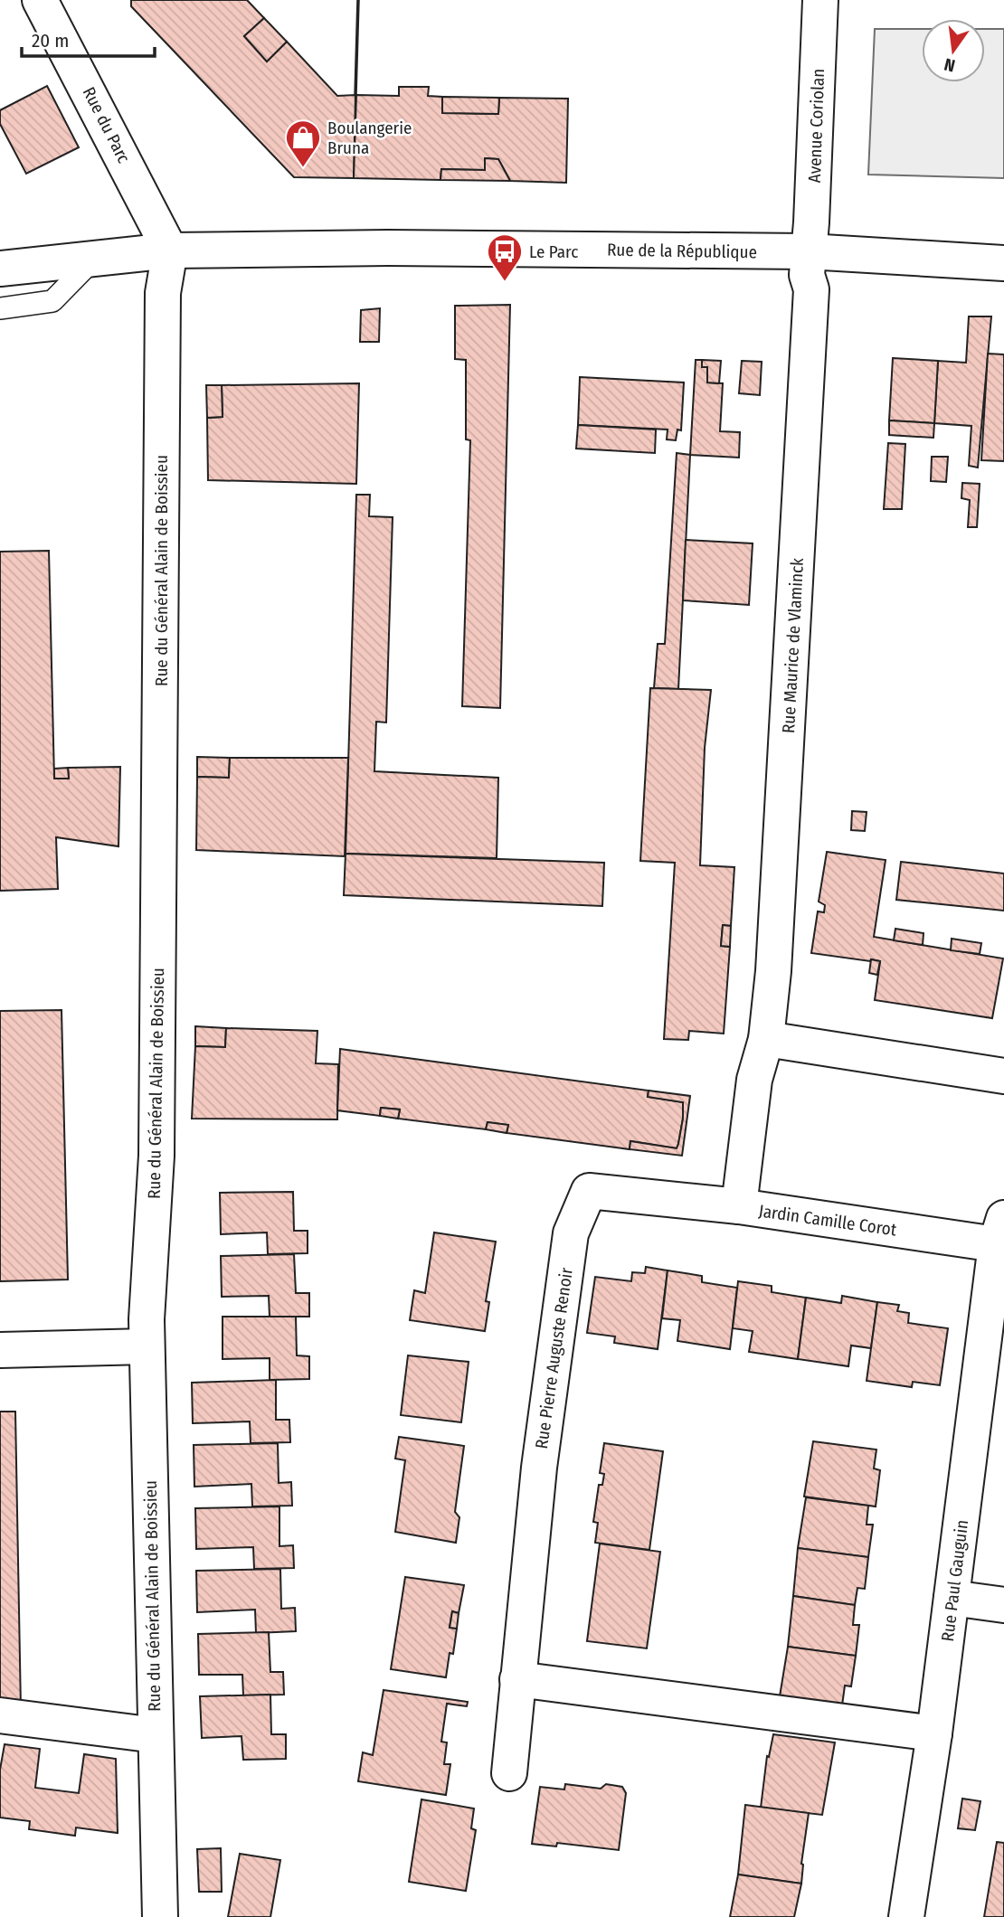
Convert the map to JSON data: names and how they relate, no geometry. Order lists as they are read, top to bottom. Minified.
{"streets":{"street":["Rue du Parc","Avenue Coriolan","Rue de la République","Rue du Général Alain de Boissieu","Rue Maurice de Vlaminck","Jardin Camille Corot","Rue Pierre Auguste Renoir","Rue Paul Gauguin"]},"crossings":[["Rue du Parc","Rue de la République"],["Rue du Parc","Rue du Général Alain de Boissieu"],["Avenue Coriolan","Rue de la République"],["Avenue Coriolan","Rue Maurice de Vlaminck"],["Rue de la République","Rue du Général Alain de Boissieu"],["Rue de la République","Rue Maurice de Vlaminck"],["Rue Maurice de Vlaminck","Jardin Camille Corot"],["Jardin Camille Corot","Rue Pierre Auguste Renoir"],["Jardin Camille Corot","Rue Paul Gauguin"]],"places":{"shop":["Boulangerie Bruna"],"bus stop":["Le Parc"]},"scale_bar":"20 m","north":"bottom"}
